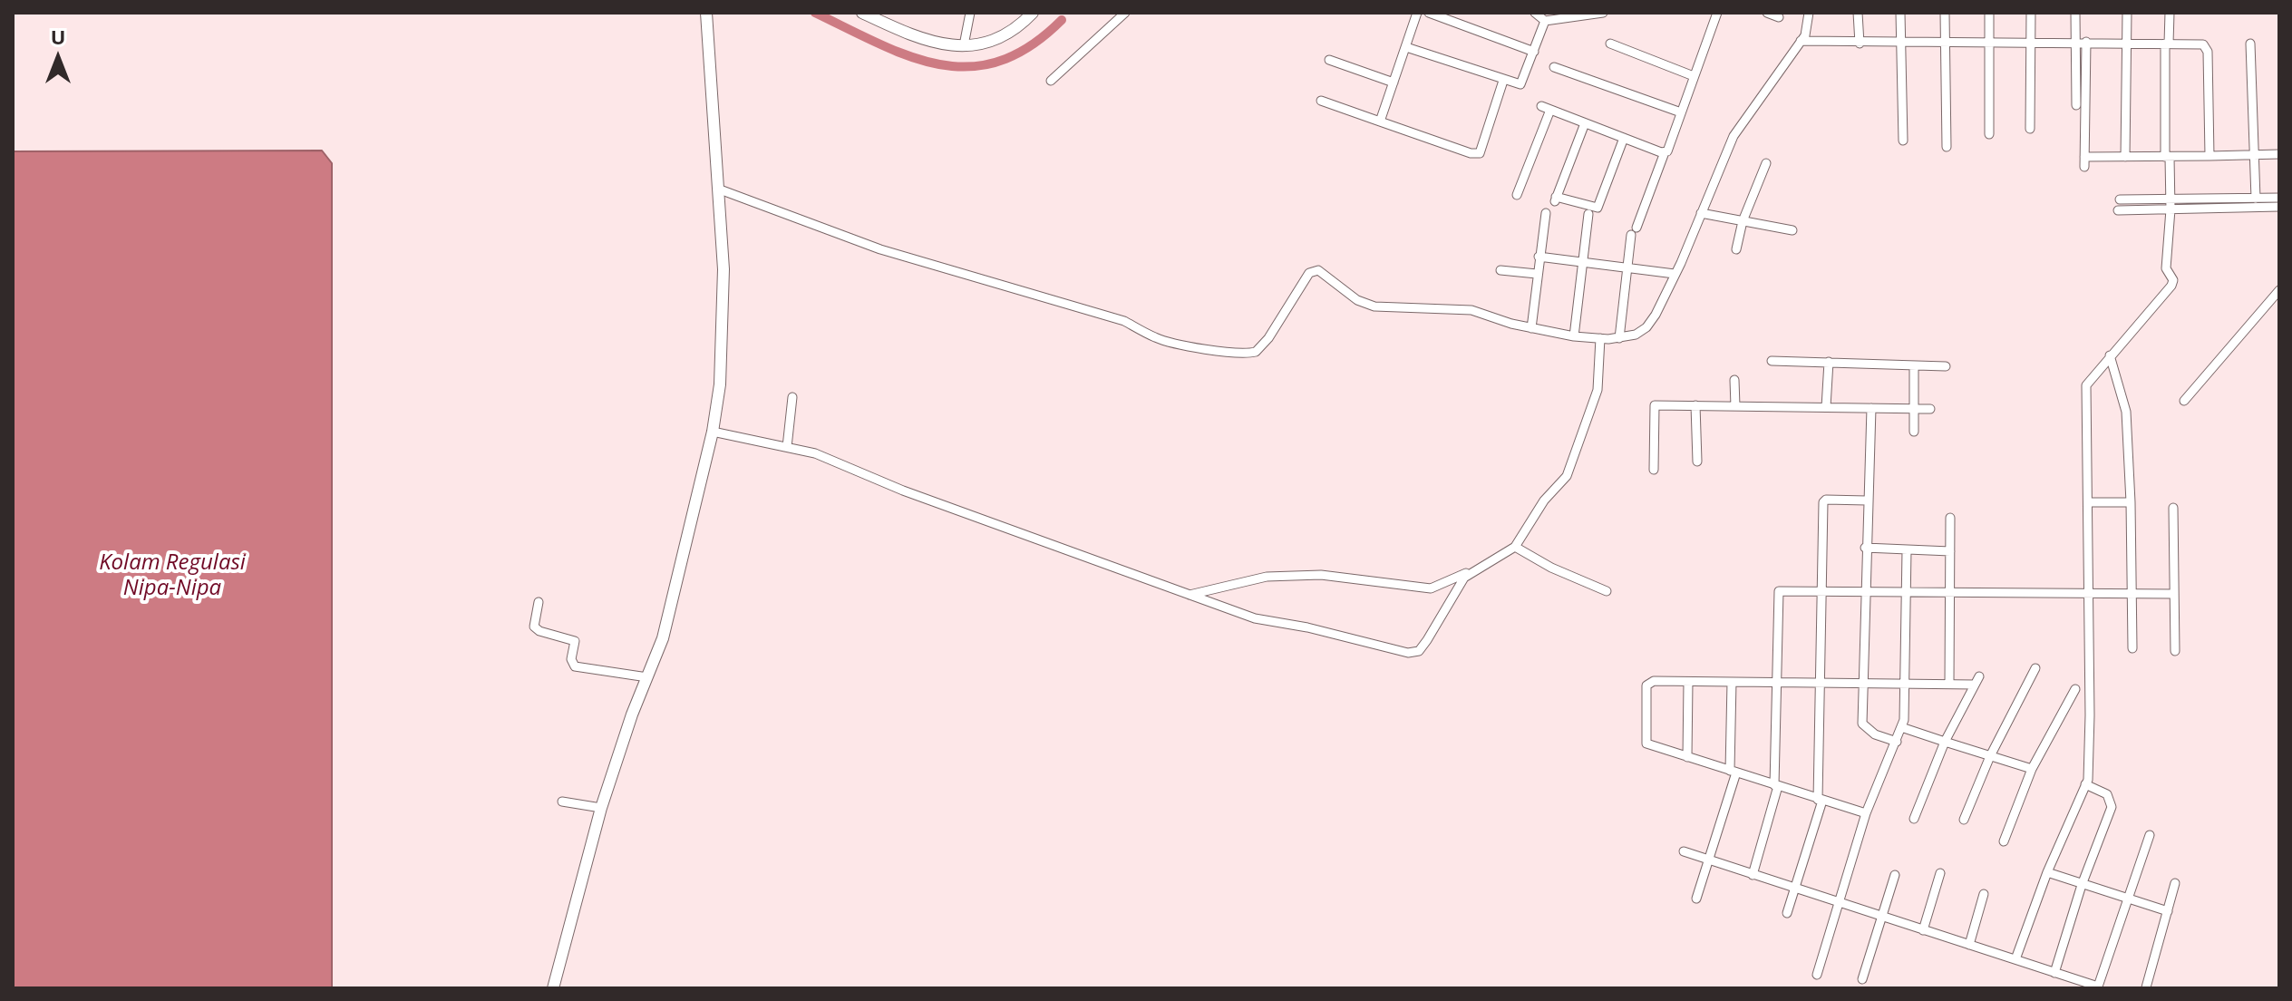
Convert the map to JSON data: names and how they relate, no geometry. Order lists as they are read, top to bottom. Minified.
{"water":["Kolam Regulasi Nipa-Nipa"],"north":"top"}
